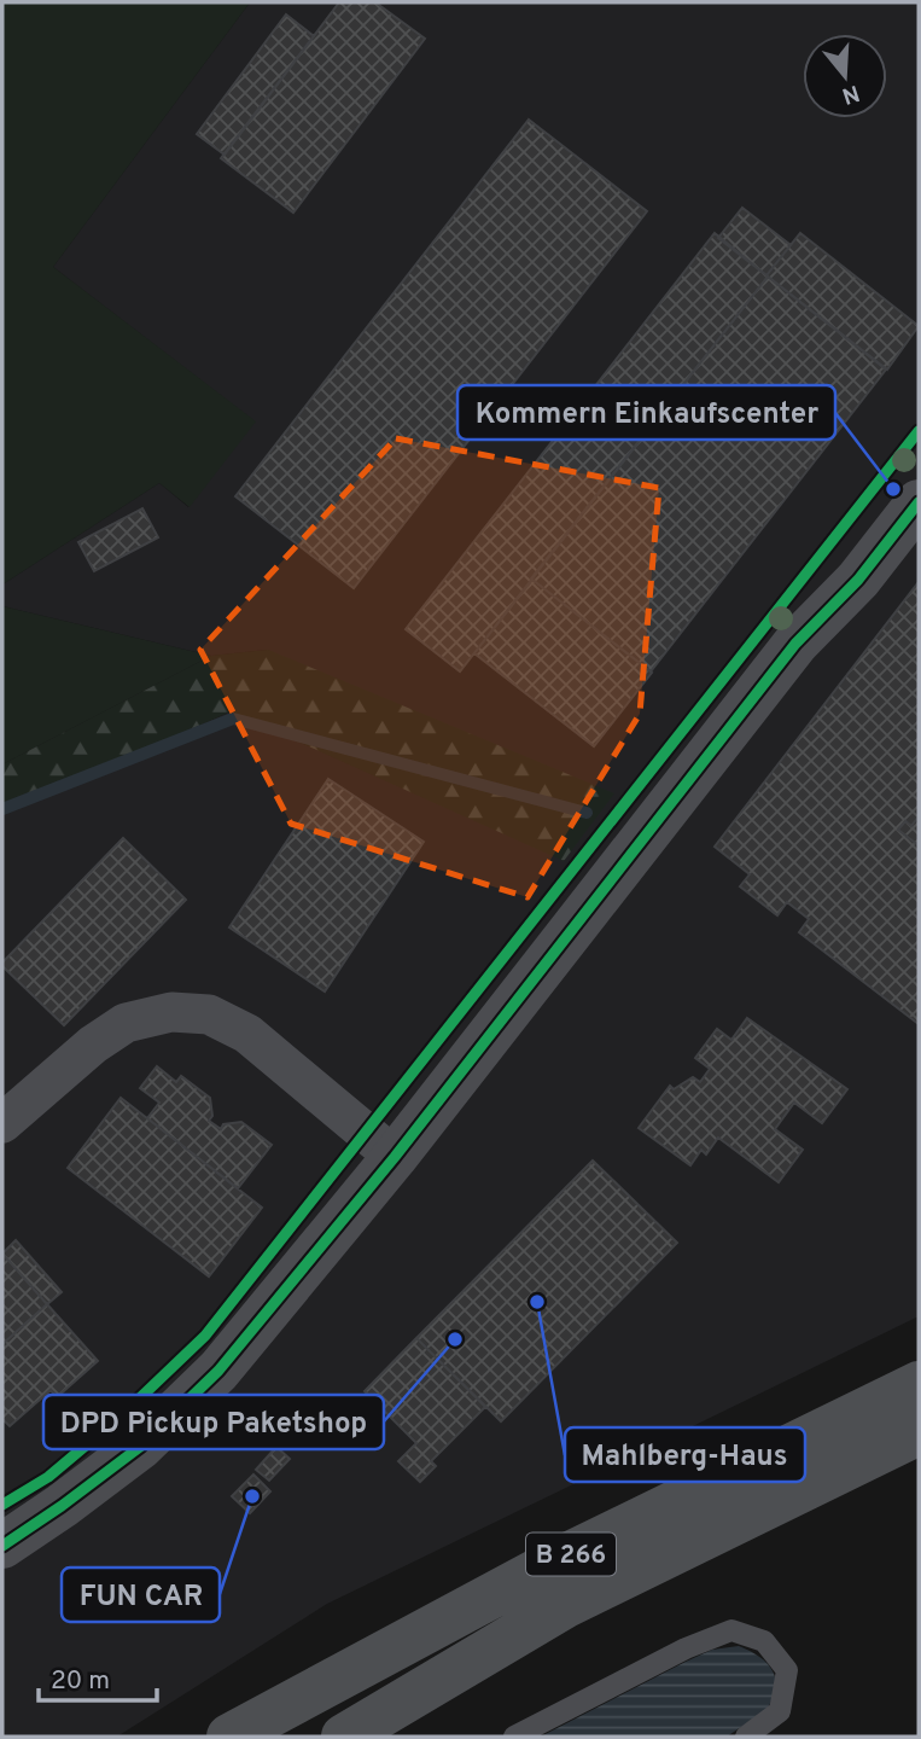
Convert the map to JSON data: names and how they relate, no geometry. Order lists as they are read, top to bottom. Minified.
{"streets":{"main road":["B 266"]},"places":["Kommern Einkaufscenter","Mahlberg-Haus","DPD Pickup Paketshop","FUN CAR"],"scale_bar":"20 m","north":"bottom"}
